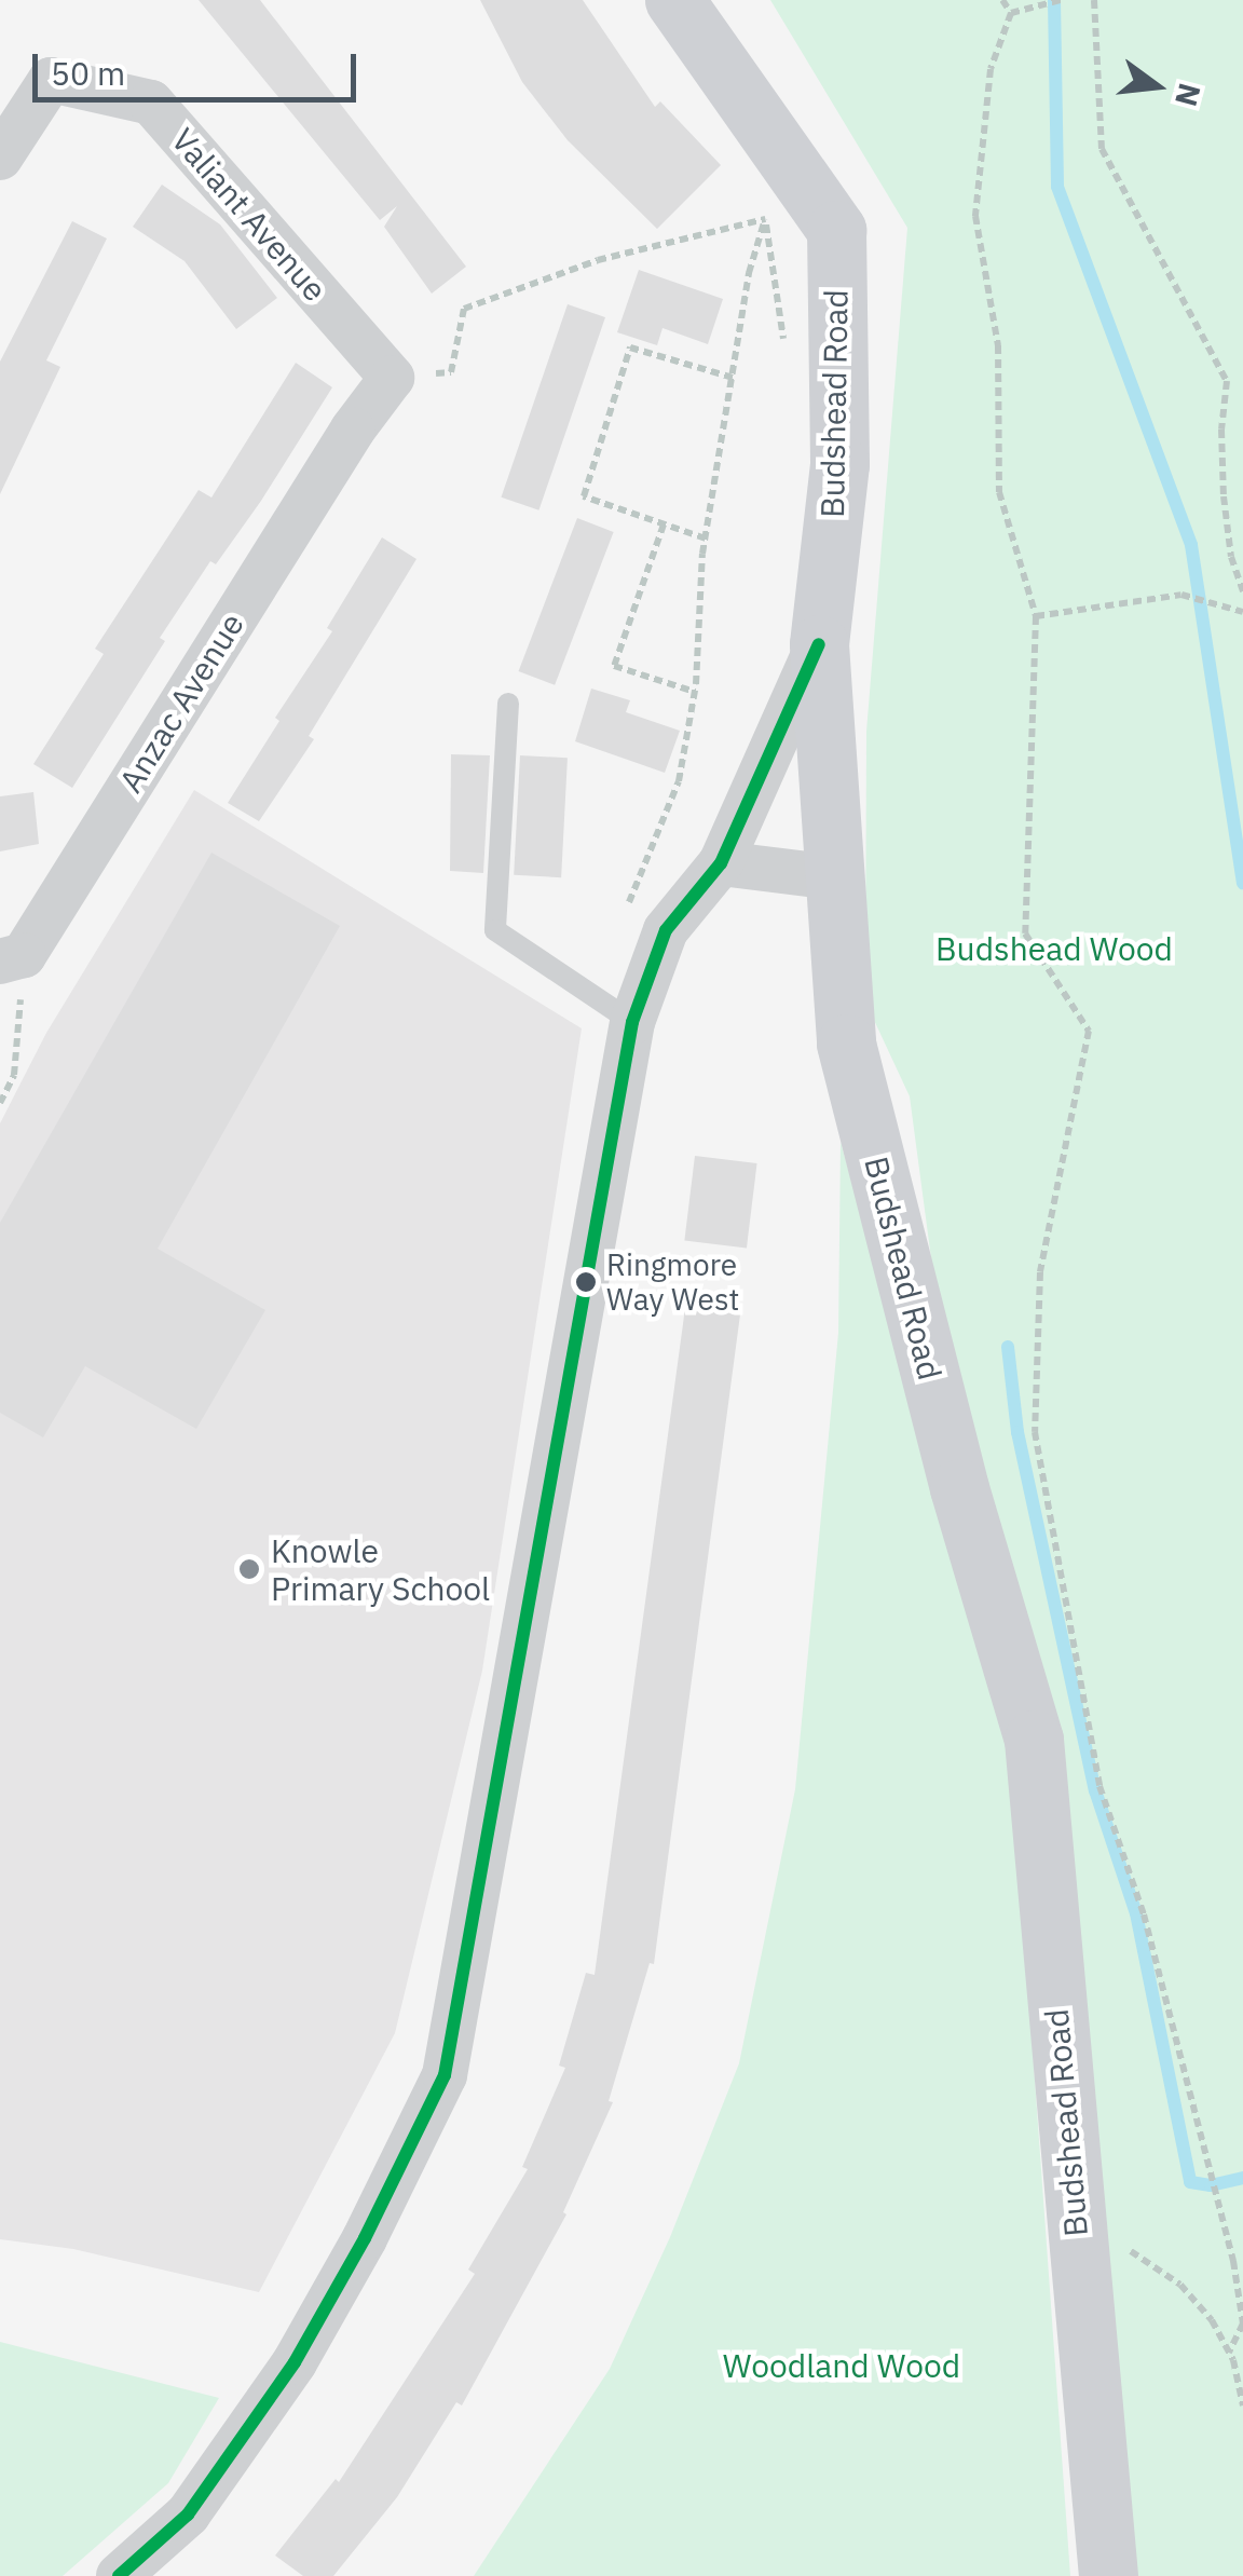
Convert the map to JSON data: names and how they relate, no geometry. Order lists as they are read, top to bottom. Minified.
{"streets":{"street":["Valiant Avenue","Budshead Road","Anzac Avenue"]},"crossings":[["Valiant Avenue","Anzac Avenue"]],"parks":["Budshead Wood","Woodland Wood"],"places":["Ringmore Way West","Knowle Primary School"],"scale_bar":"50 m","north":"right"}
